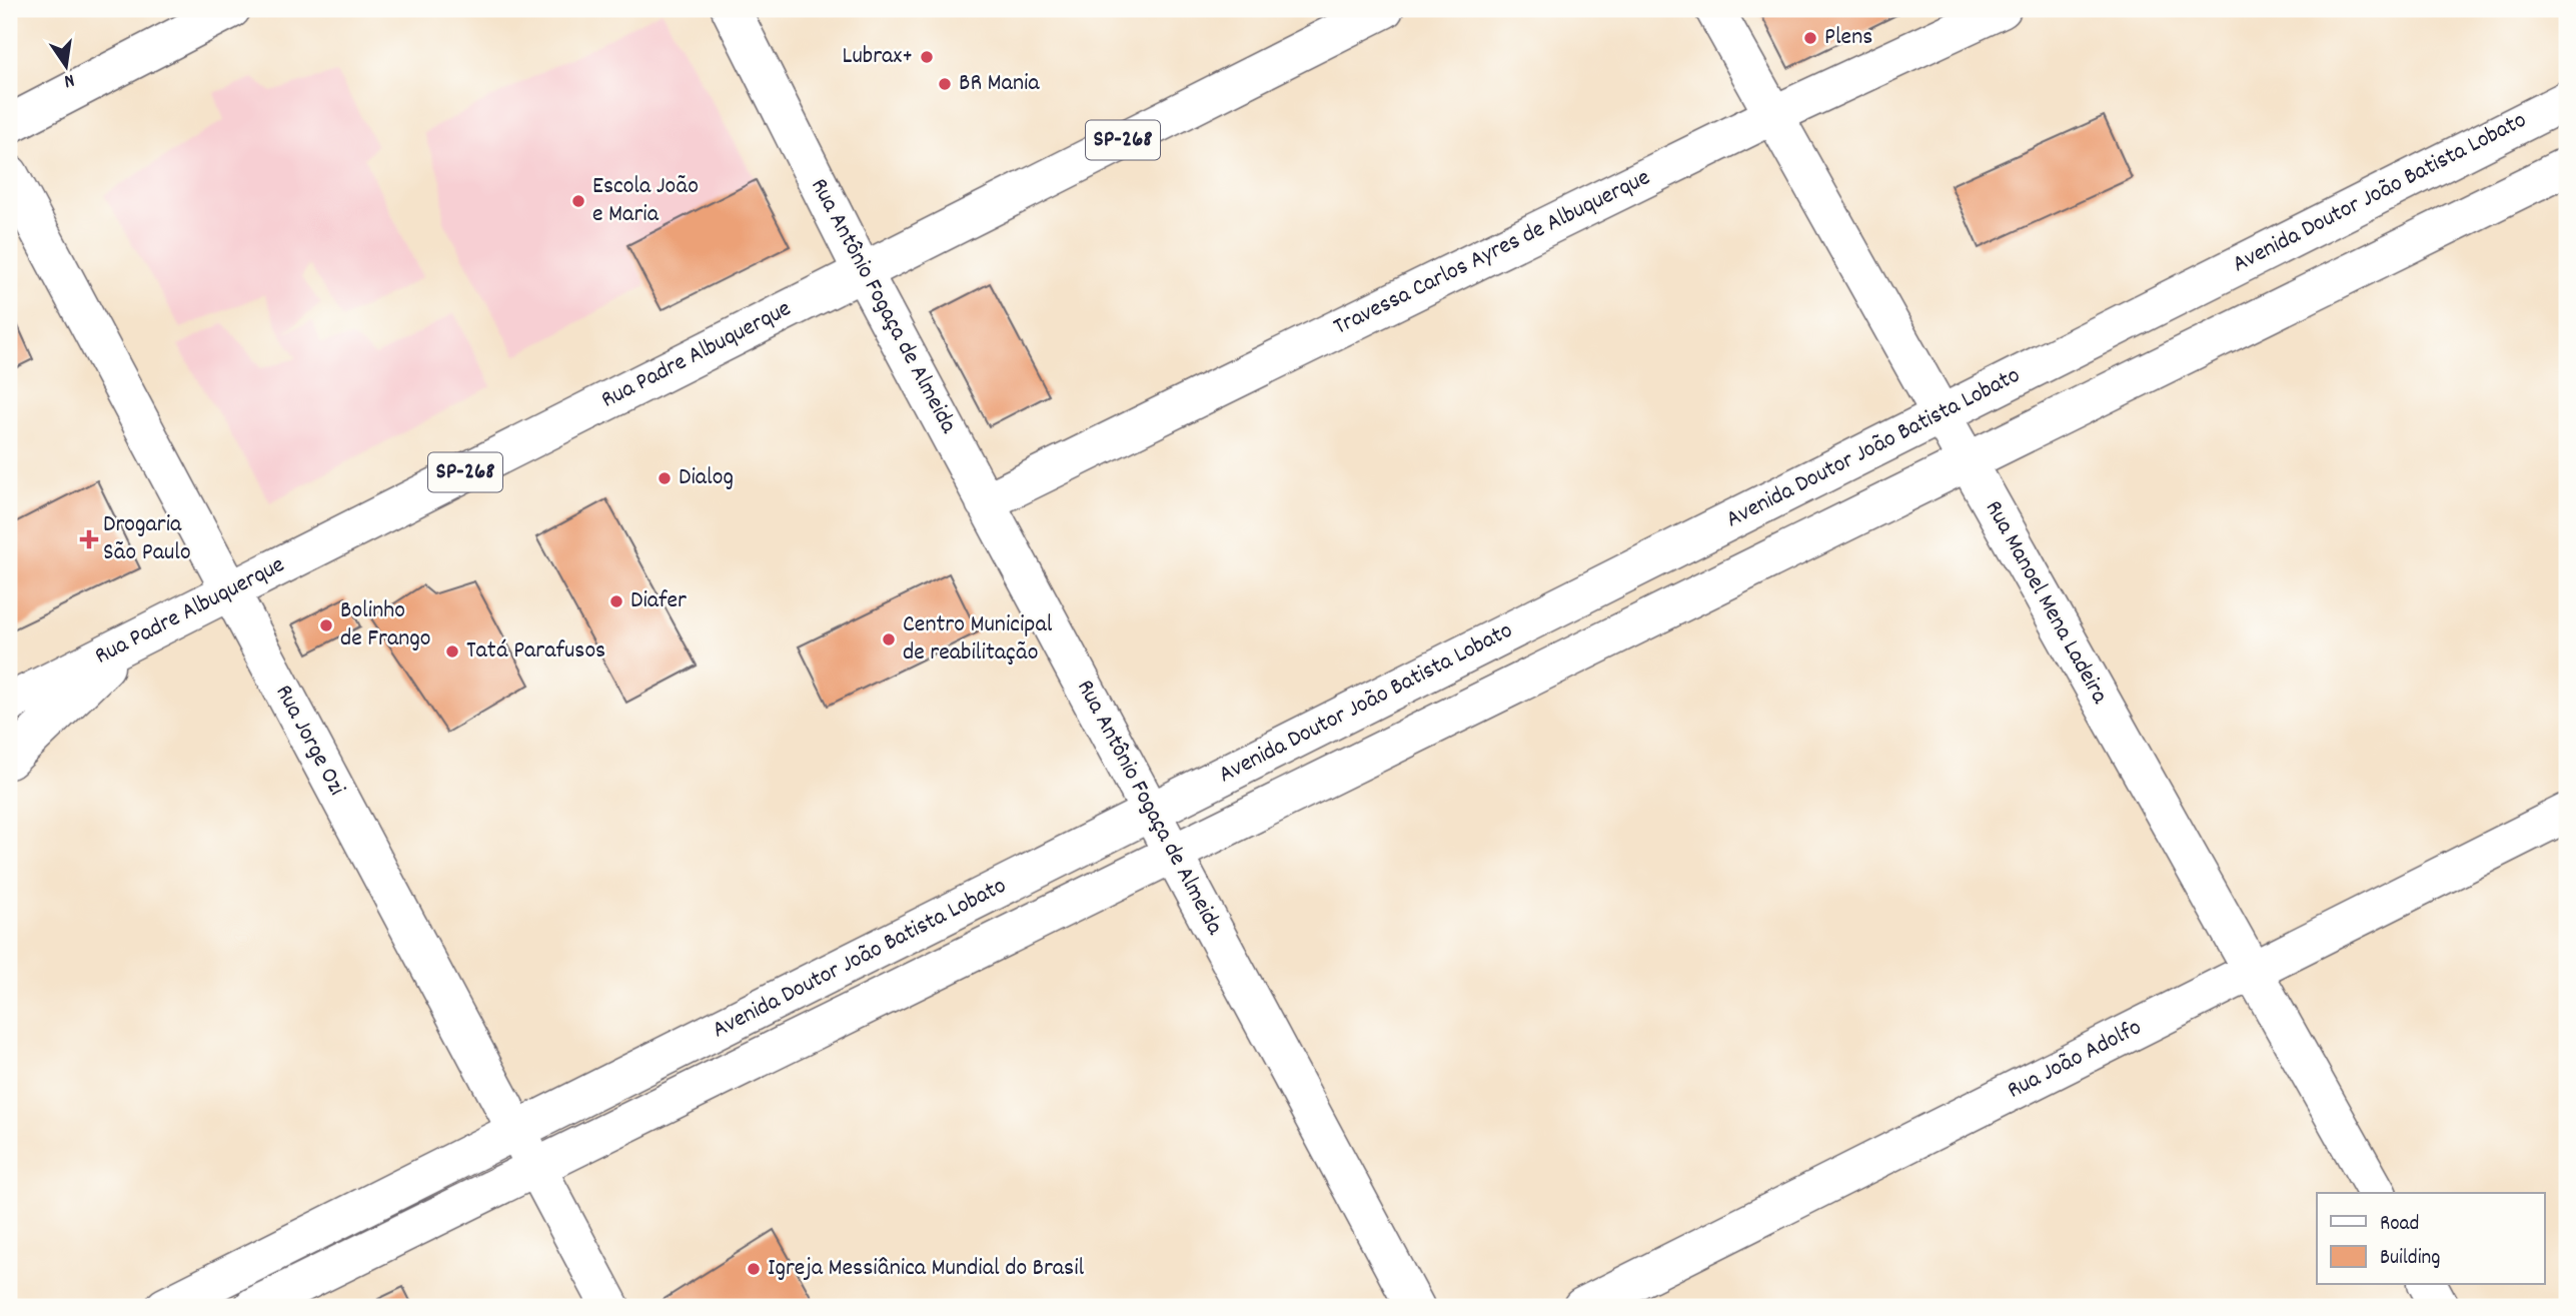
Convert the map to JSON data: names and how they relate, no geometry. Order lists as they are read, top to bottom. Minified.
{"streets":{"street":["SP-268","Avenida Doutor João Batista Lobato","Travessa Carlos Ayres de Albuquerque","Rua Antônio Fogaça de Almeida","Rua Padre Albuquerque","Rua Manoel Mena Ladeira","Rua Jorge Ozi","Rua João Adolfo"]},"crossings":[["SP-268","Rua Padre Albuquerque"],["Avenida Doutor João Batista Lobato","Rua Antônio Fogaça de Almeida"],["Avenida Doutor João Batista Lobato","Rua Manoel Mena Ladeira"],["Avenida Doutor João Batista Lobato","Rua Jorge Ozi"],["Travessa Carlos Ayres de Albuquerque","Rua Antônio Fogaça de Almeida"],["Travessa Carlos Ayres de Albuquerque","Rua Manoel Mena Ladeira"],["Rua Antônio Fogaça de Almeida","Rua Padre Albuquerque"],["Rua Padre Albuquerque","Rua Jorge Ozi"],["Rua Manoel Mena Ladeira","Rua João Adolfo"]],"places":{"other":["Plens","Lubrax+","BR Mania","Escola João e Maria","Dialog","Diafer","Bolinho de Frango","Centro Municipal de reabilitação","Tatá Parafusos","Igreja Messiânica Mundial do Brasil"],"health":["Drogaria São Paulo"]},"legend":["Road","Building"],"north":"bottom"}
